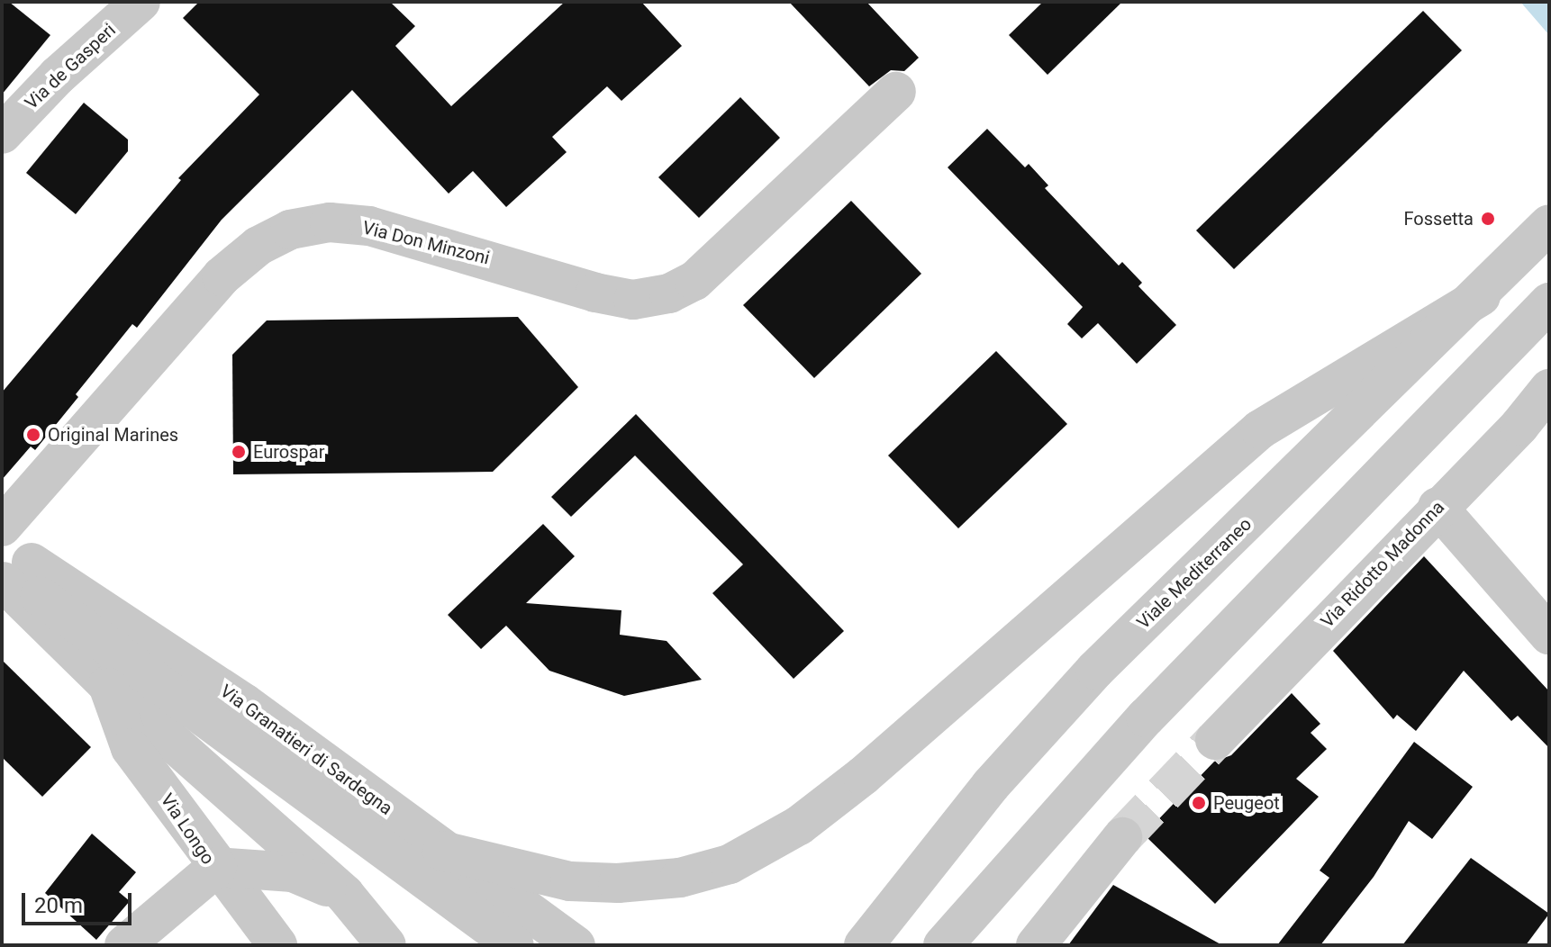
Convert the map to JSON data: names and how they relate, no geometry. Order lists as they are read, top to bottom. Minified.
{"streets":{"street":["Via de Gasperi","Via Don Minzoni","Via Ridotto Madonna","Viale Mediterraneo","Via Granatieri di Sardegna","Via Longo"]},"places":["Fossetta","Original Marines","Eurospar","Peugeot"],"scale_bar":"20 m"}
